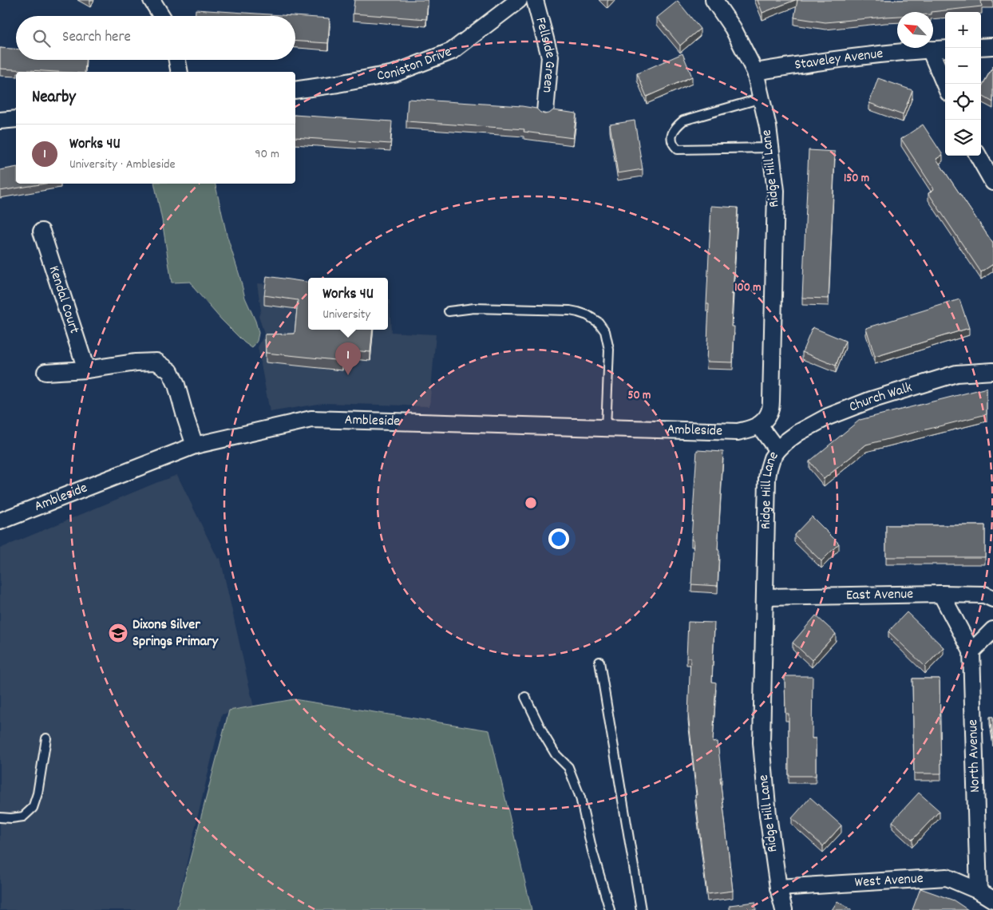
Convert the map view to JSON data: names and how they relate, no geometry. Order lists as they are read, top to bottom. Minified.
{"streets":{"street":["Fellside Green","Staveley Avenue","Coniston Drive","Ridge Hill Lane","Kendal Court","Church Walk","Ambleside","East Avenue","North Avenue","West Avenue"]},"crossings":[["Staveley Avenue","Ridge Hill Lane"],["Ridge Hill Lane","Church Walk"],["Ridge Hill Lane","Ambleside"],["Ridge Hill Lane","East Avenue"],["Ridge Hill Lane","West Avenue"],["North Avenue","West Avenue"]],"places":{"school or university":["Dixons Silver Springs Primary"]},"north":"top left","page":{"map_buttons":["+","−"],"search":"Search here","heading":"Nearby","list":[{"mark":"1","name":"Works 4U","note":"University · Ambleside","value":"90 m"}],"popup":["Works 4U","University"],"pins":"1"},"rings":["150 m","100 m","50 m"]}
